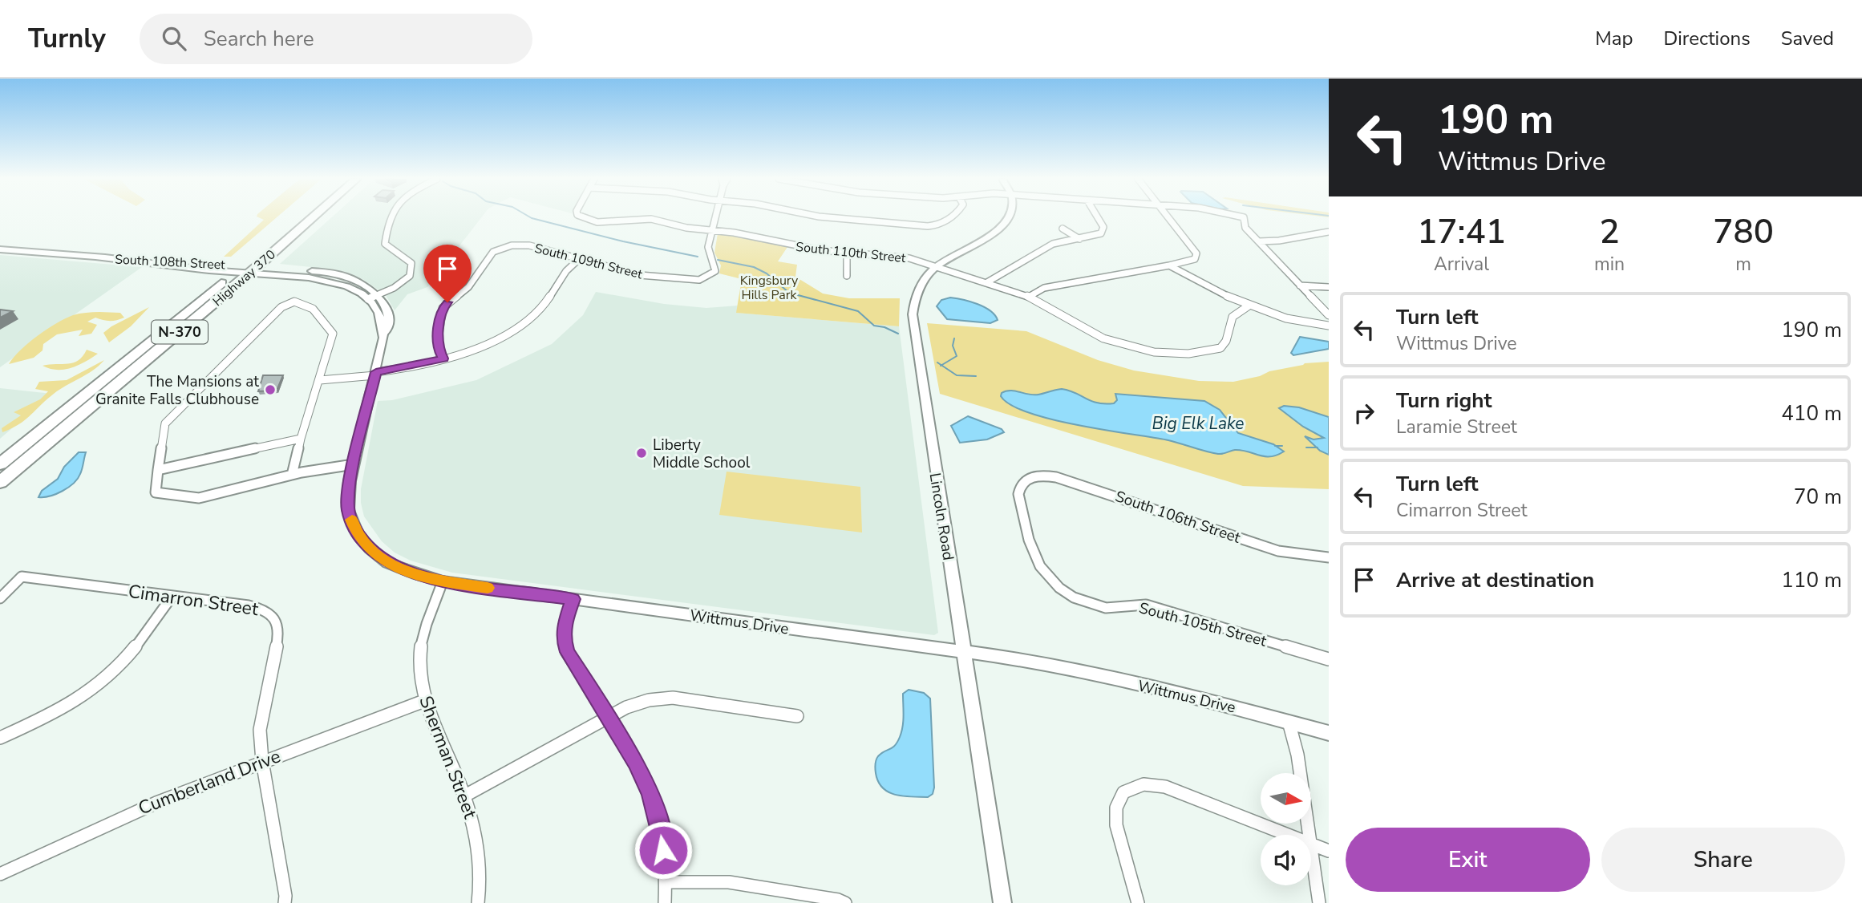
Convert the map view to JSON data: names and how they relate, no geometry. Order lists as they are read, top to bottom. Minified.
{"streets":{"highway":["Highway 370","N-370"],"street":["South 110th Street","South 109th Street","South 108th Street","Lincoln Road","South 106th Street","Cimarron Street","Wittmus Drive","South 105th Street","Sherman Street","Cumberland Drive"]},"crossings":[["South 110th Street","South 109th Street"],["South 110th Street","Lincoln Road"],["South 108th Street","Highway 370"],["Lincoln Road","Wittmus Drive"],["South 106th Street","South 105th Street"],["Cimarron Street","Cumberland Drive"],["Wittmus Drive","Sherman Street"],["Sherman Street","Cumberland Drive"]],"water":["Big Elk Lake"],"parks":["Kingsbury Hills Park"],"places":["The Mansions at Granite Falls Clubhouse","Liberty Middle School"],"north":"right","page":{"header":"Turnly","search":"Search here","nav":["Map","Directions","Saved"],"turn":["190 m","Wittmus Drive"],"eta":["17:41","Arrival","2","min","780","m"],"list":[{"name":"Turn left","note":"Wittmus Drive","value":"190 m"},{"name":"Turn right","note":"Laramie Street","value":"410 m"},{"name":"Turn left","note":"Cimarron Street","value":"70 m"},{"name":"Arrive at destination","value":"110 m"}],"buttons":["Exit","Share"]}}
